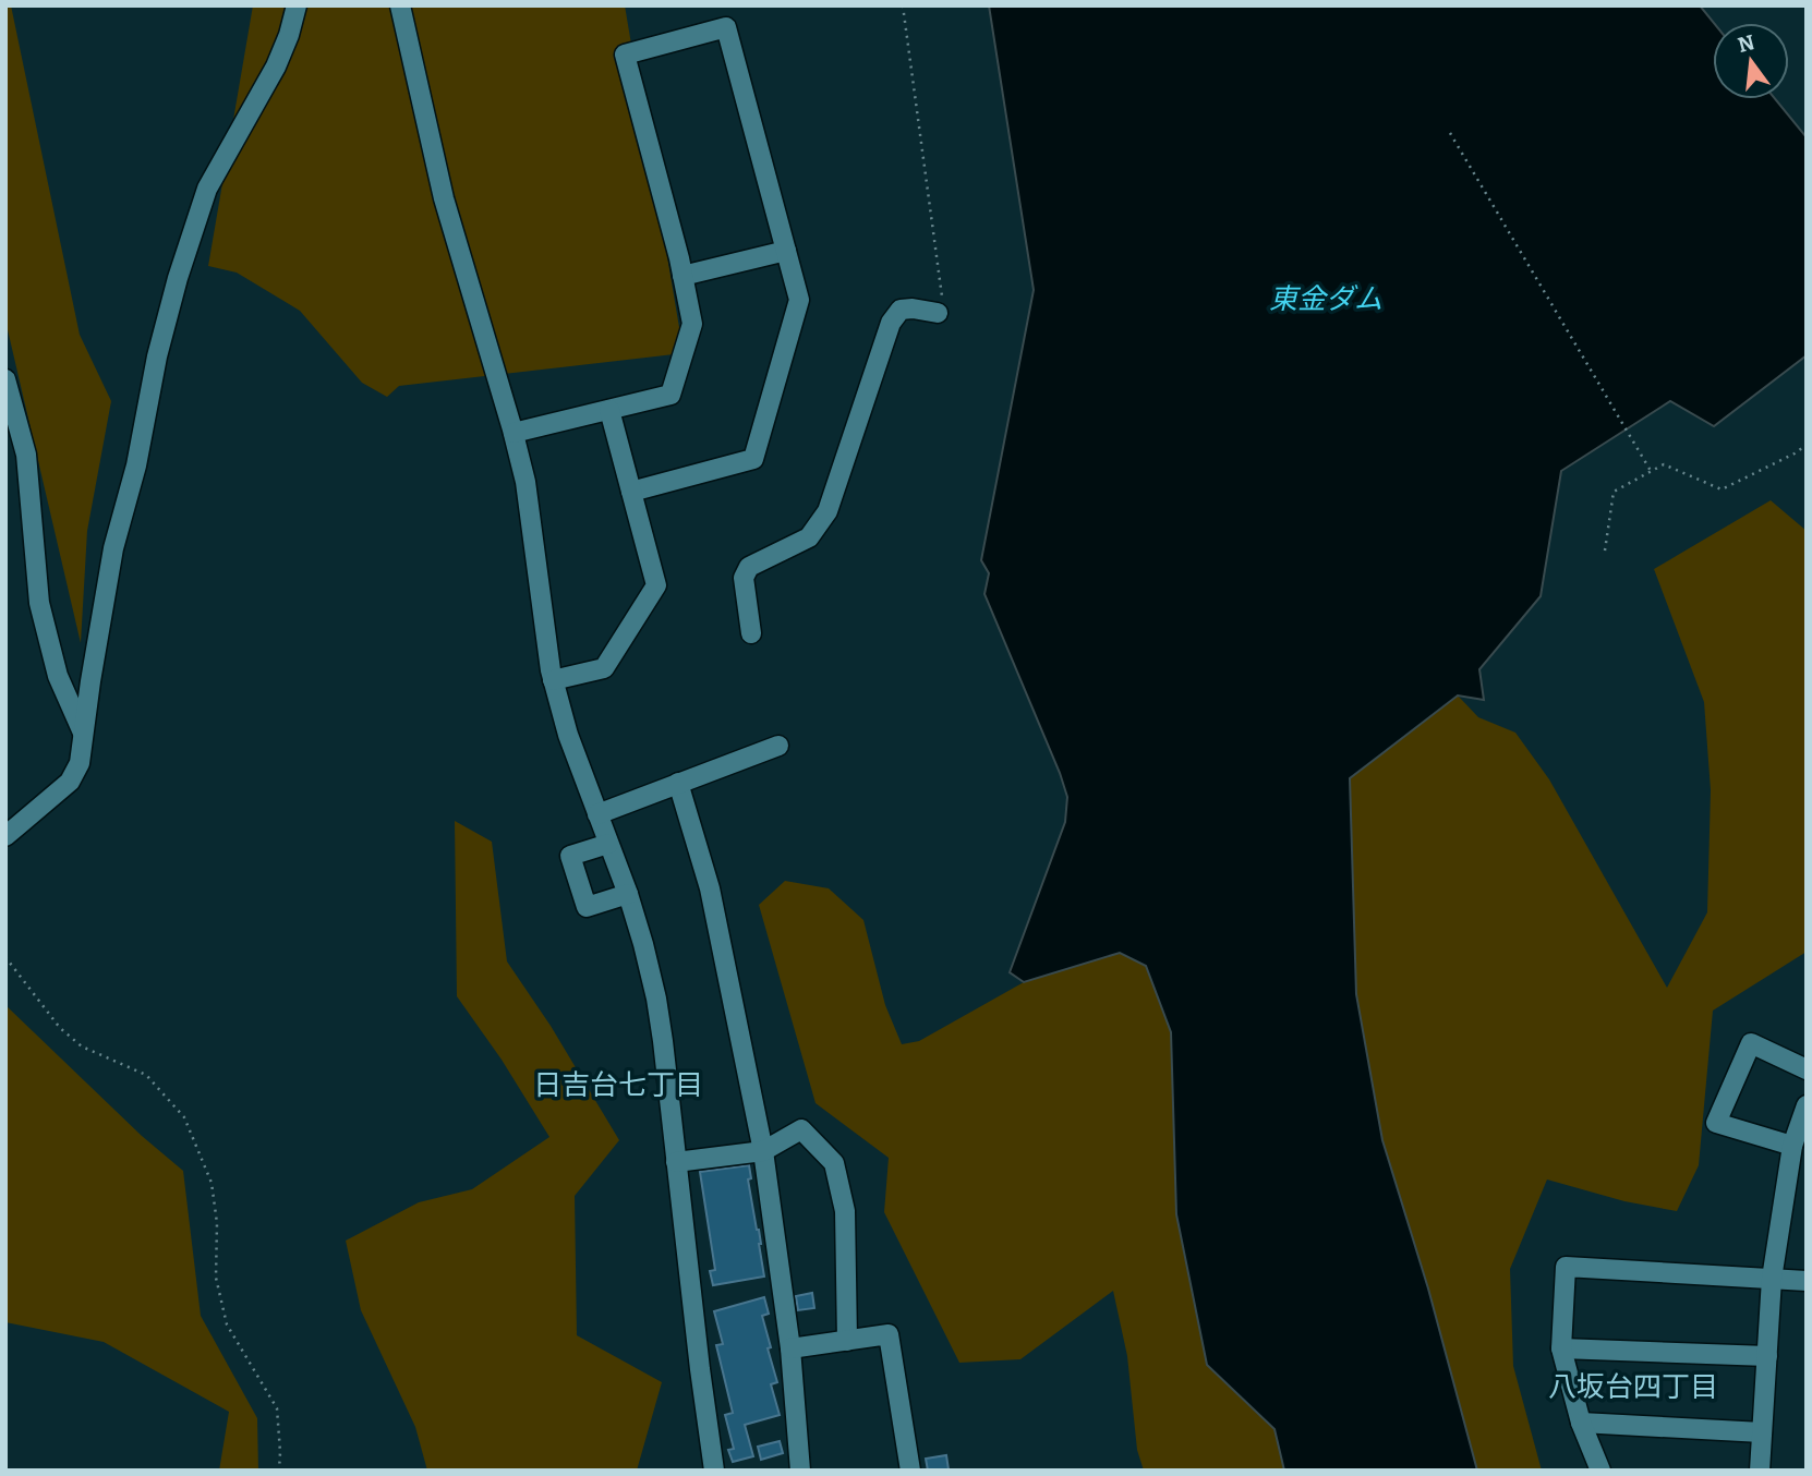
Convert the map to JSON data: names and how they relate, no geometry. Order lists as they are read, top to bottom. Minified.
{"districts":["日吉台七丁目","八坂台四丁目"],"water":["東金ダム"],"north":"top"}
